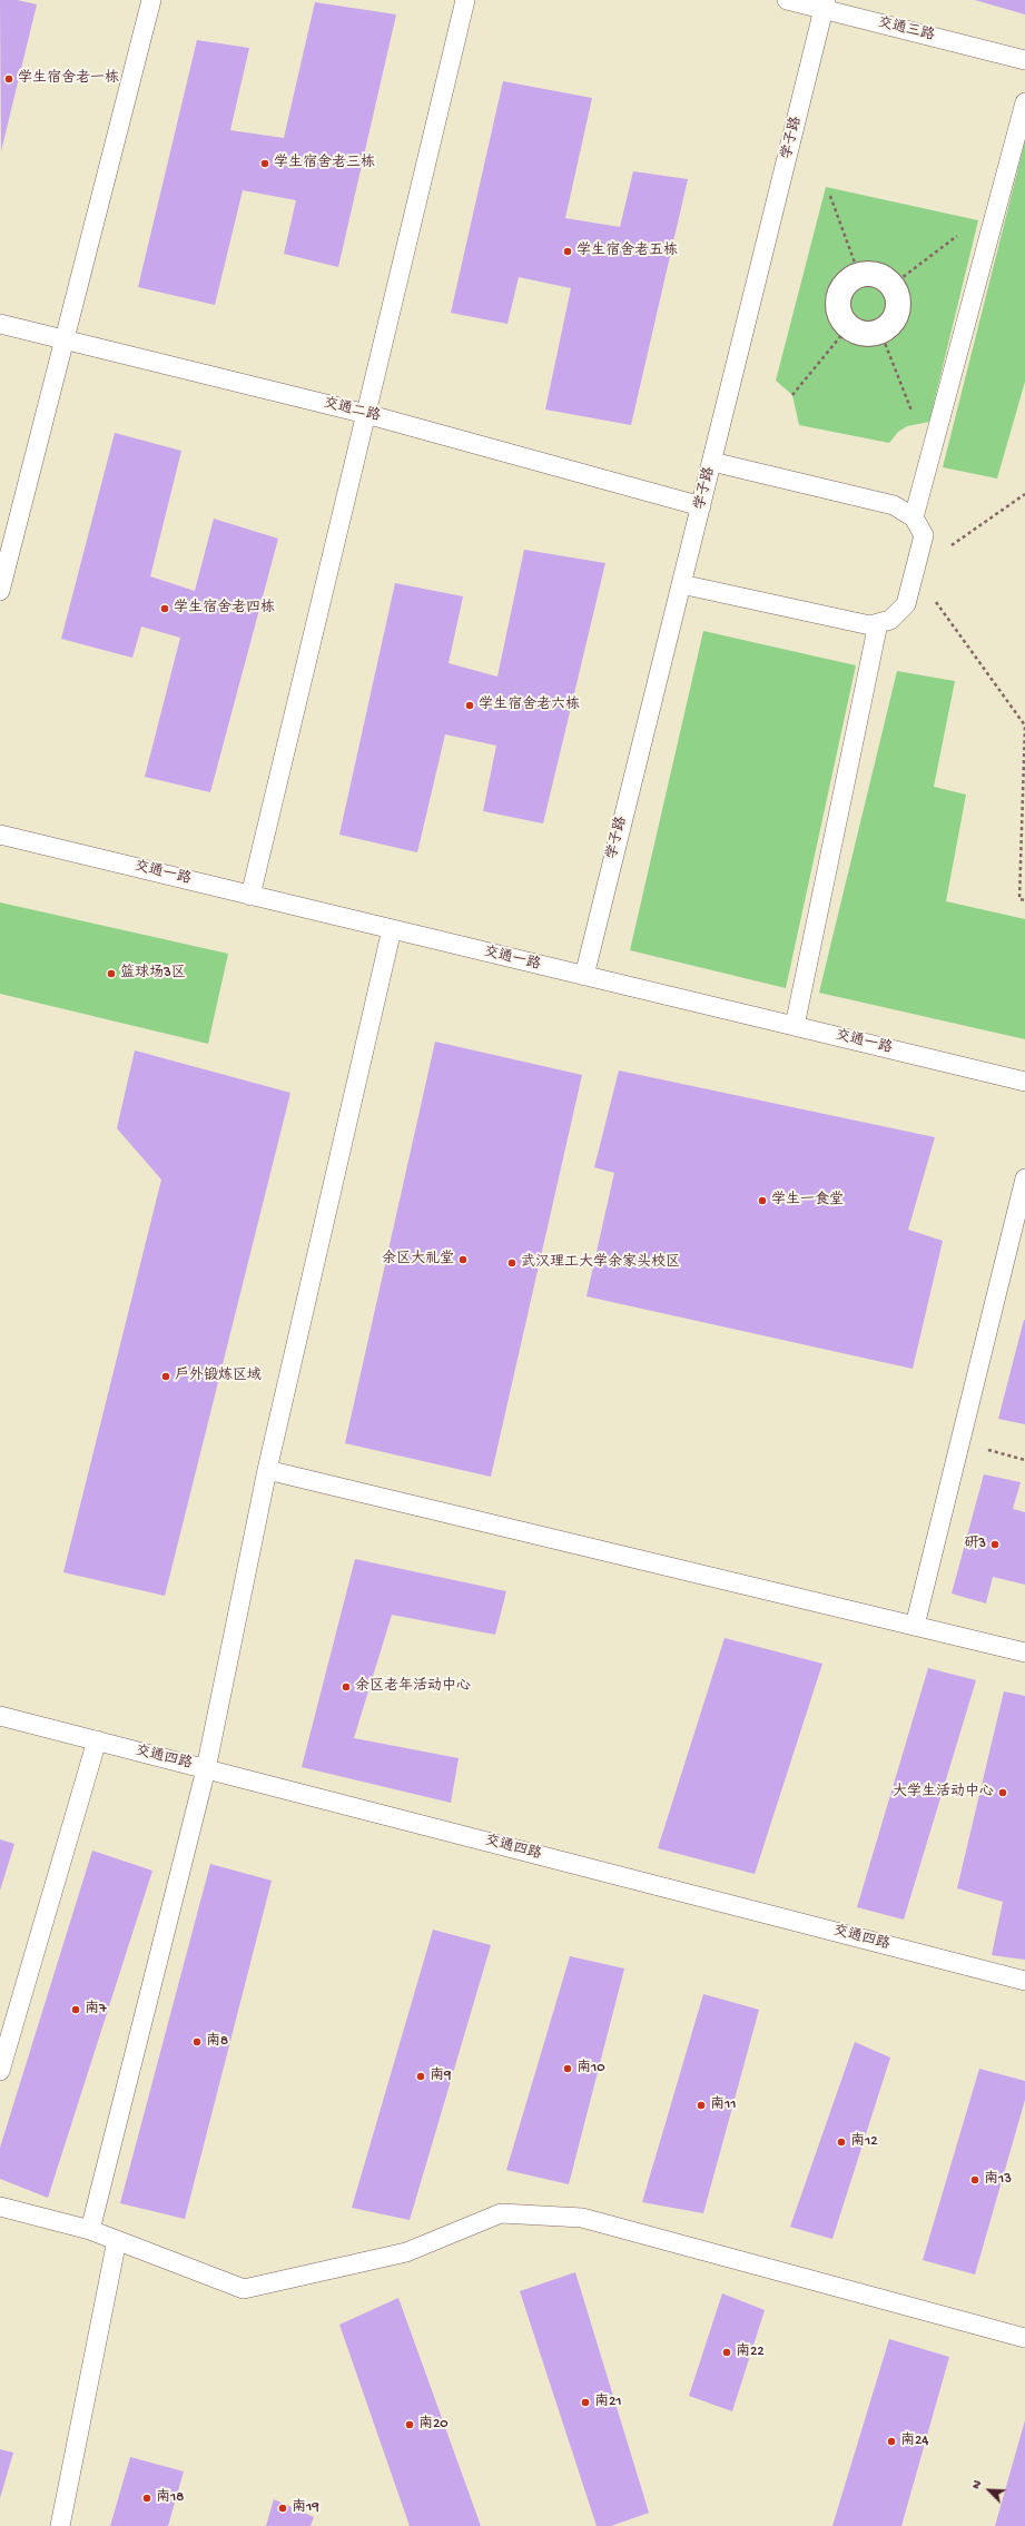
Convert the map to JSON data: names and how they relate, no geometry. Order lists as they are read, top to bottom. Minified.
{"streets":{"lane":["交通三路","学子路","交通二路","交通一路","交通四路"]},"crossings":[["交通三路","学子路"],["学子路","交通二路"],["学子路","交通一路"]],"places":["学生宿舍老一栋","学生宿舍老三栋","学生宿舍老五栋","学生宿舍老四栋","学生宿舍老六栋","篮球场3区","学生一食堂","余区大礼堂","武汉理工大学余家头校区","户外锻炼区域","研3","余区老年活动中心","大学生活动中心","南7","南8","南10","南9","南11","南12","南13","南22","南21","南20","南24","南18","南19"],"north":"top left"}
